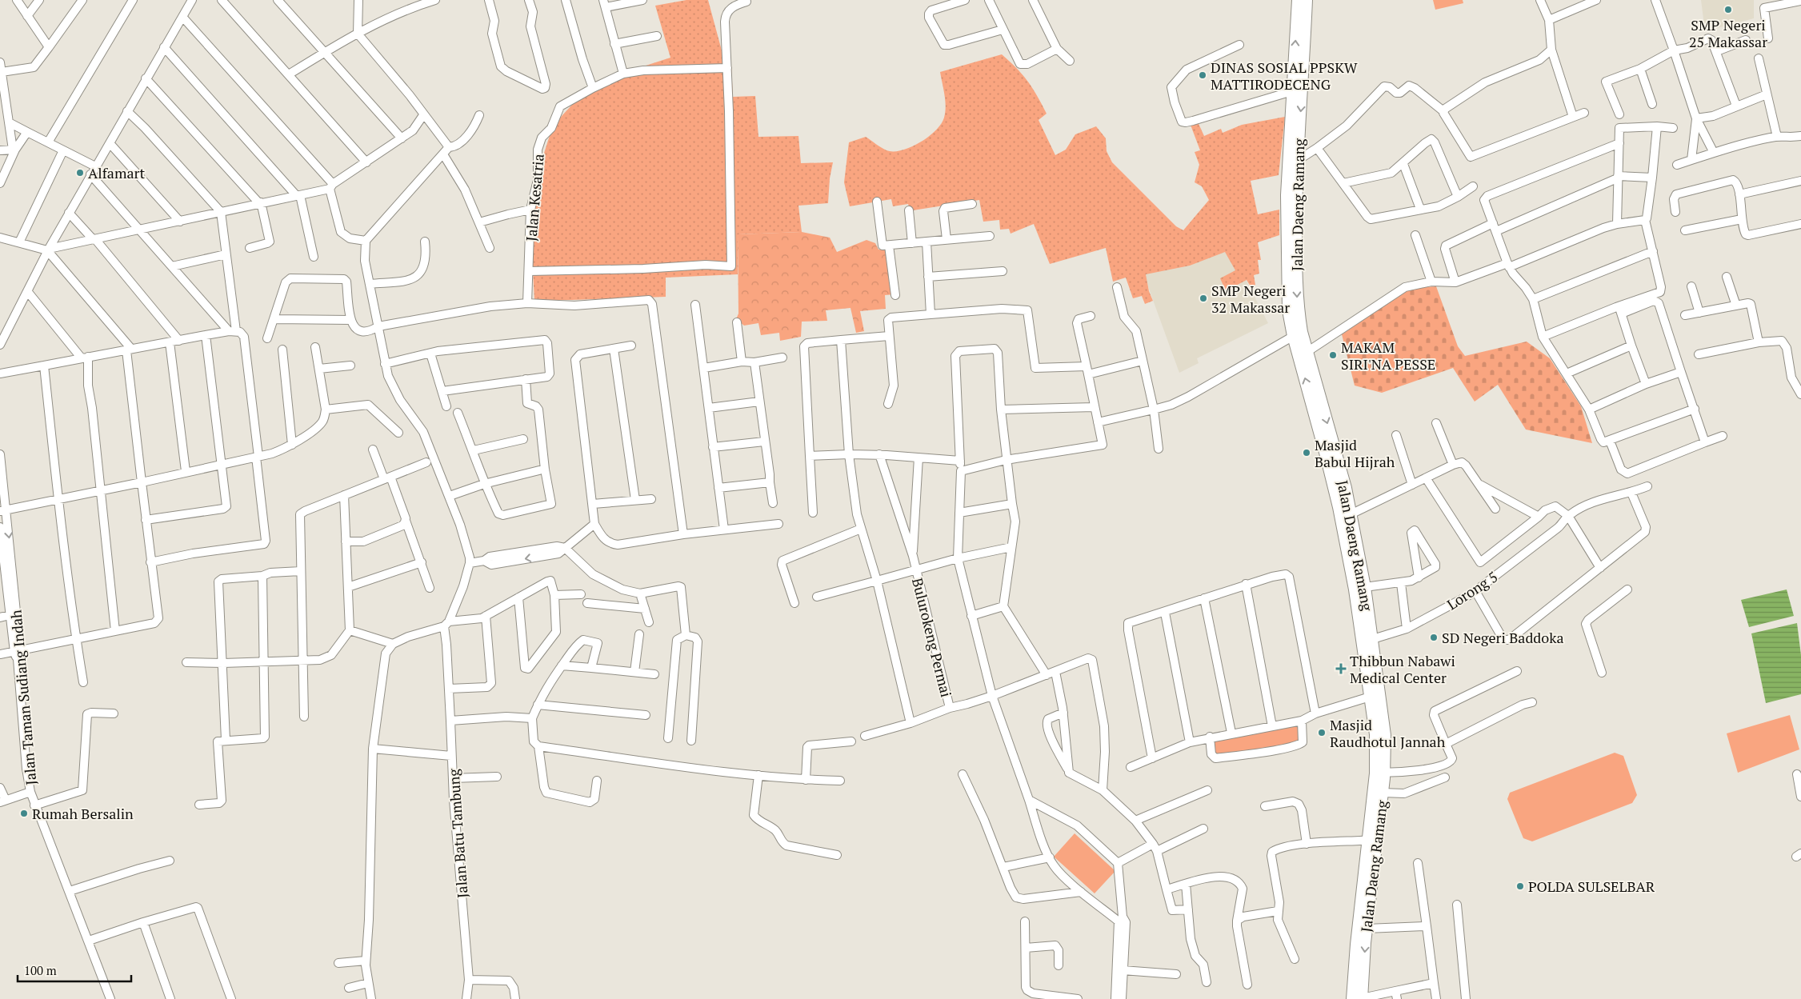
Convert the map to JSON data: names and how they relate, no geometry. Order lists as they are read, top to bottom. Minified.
{"streets":{"main road":["Jalan Daeng Ramang"],"street":["Jalan Kesatria","Lorong 5","Bulurokeng Permai","Jalan Taman Sudiang Indah","Jalan Batu Tambung"]},"crossings":[["Jalan Daeng Ramang","Lorong 5"]],"places":{"other":["SMP Negeri 25 Makassar","DINAS SOSIAL PPSKW MATTIRODECENG","Alfamart","SMP Negeri 32 Makassar","MAKAM SIRI'NA PESSE","Masjid Babul Hijrah","SD Negeri Baddoka","Masjid Raudhotul Jannah","Rumah Bersalin","POLDA SULSELBAR"],"health":["Thibbun Nabawi Medical Center"]},"scale_bar":"100 m"}
